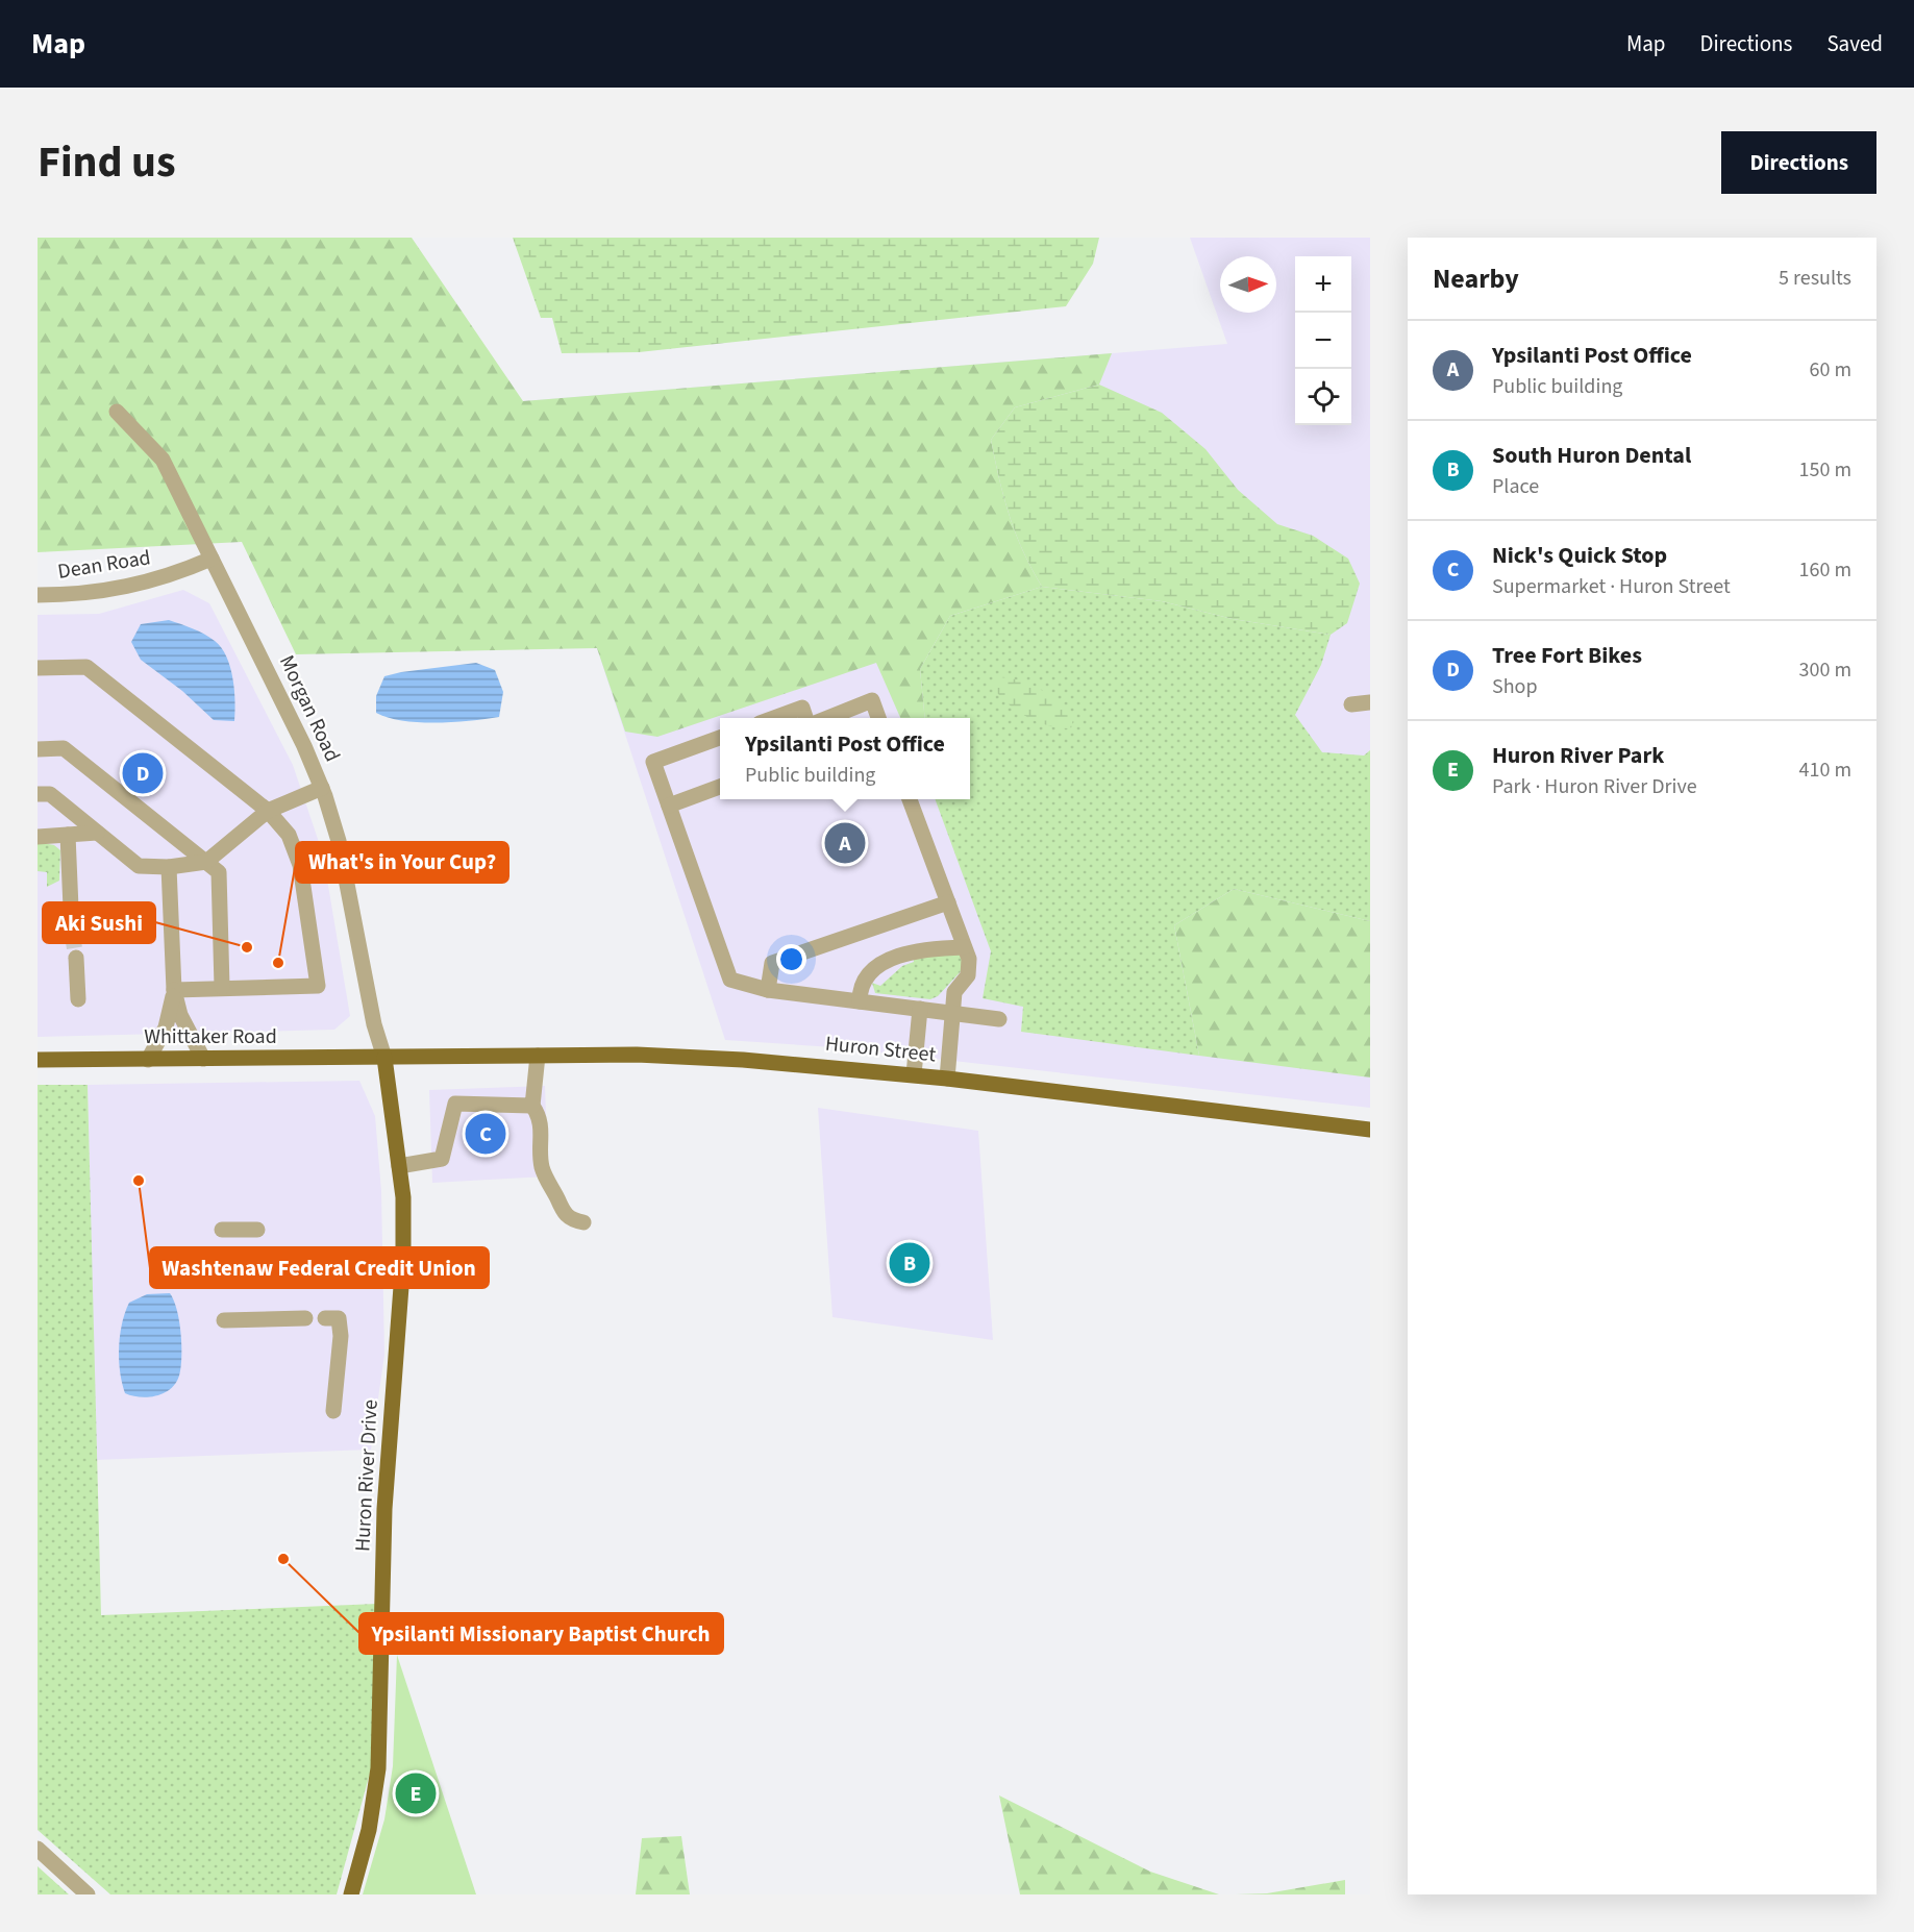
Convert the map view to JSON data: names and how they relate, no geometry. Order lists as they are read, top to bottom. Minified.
{"streets":{"main road":["Whittaker Road","Huron Street","Huron River Drive"],"street":["Dean Road","Morgan Road"]},"crossings":[["Dean Road","Morgan Road"],["Morgan Road","Whittaker Road"],["Morgan Road","Huron Street"],["Morgan Road","Huron River Drive"],["Whittaker Road","Huron Street"],["Whittaker Road","Huron River Drive"],["Huron Street","Huron River Drive"]],"places":["Aki Sushi","What's in Your Cup?","Washtenaw Federal Credit Union","Ypsilanti Missionary Baptist Church"],"north":"right","page":{"header":"Map","nav":["Map","Directions","Saved"],"title":"Find us","buttons":"Directions","heading":["Nearby","5 results"],"map_buttons":["+","−"],"list":[{"mark":"A","name":"Ypsilanti Post Office","note":"Public building","value":"60 m"},{"mark":"B","name":"South Huron Dental","note":"Place","value":"150 m"},{"mark":"C","name":"Nick's Quick Stop","note":"Supermarket · Huron Street","value":"160 m"},{"mark":"D","name":"Tree Fort Bikes","note":"Shop","value":"300 m"},{"mark":"E","name":"Huron River Park","note":"Park · Huron River Drive","value":"410 m"}],"popup":["Ypsilanti Post Office","Public building"],"pins":["D","A","C","B","E"]}}
